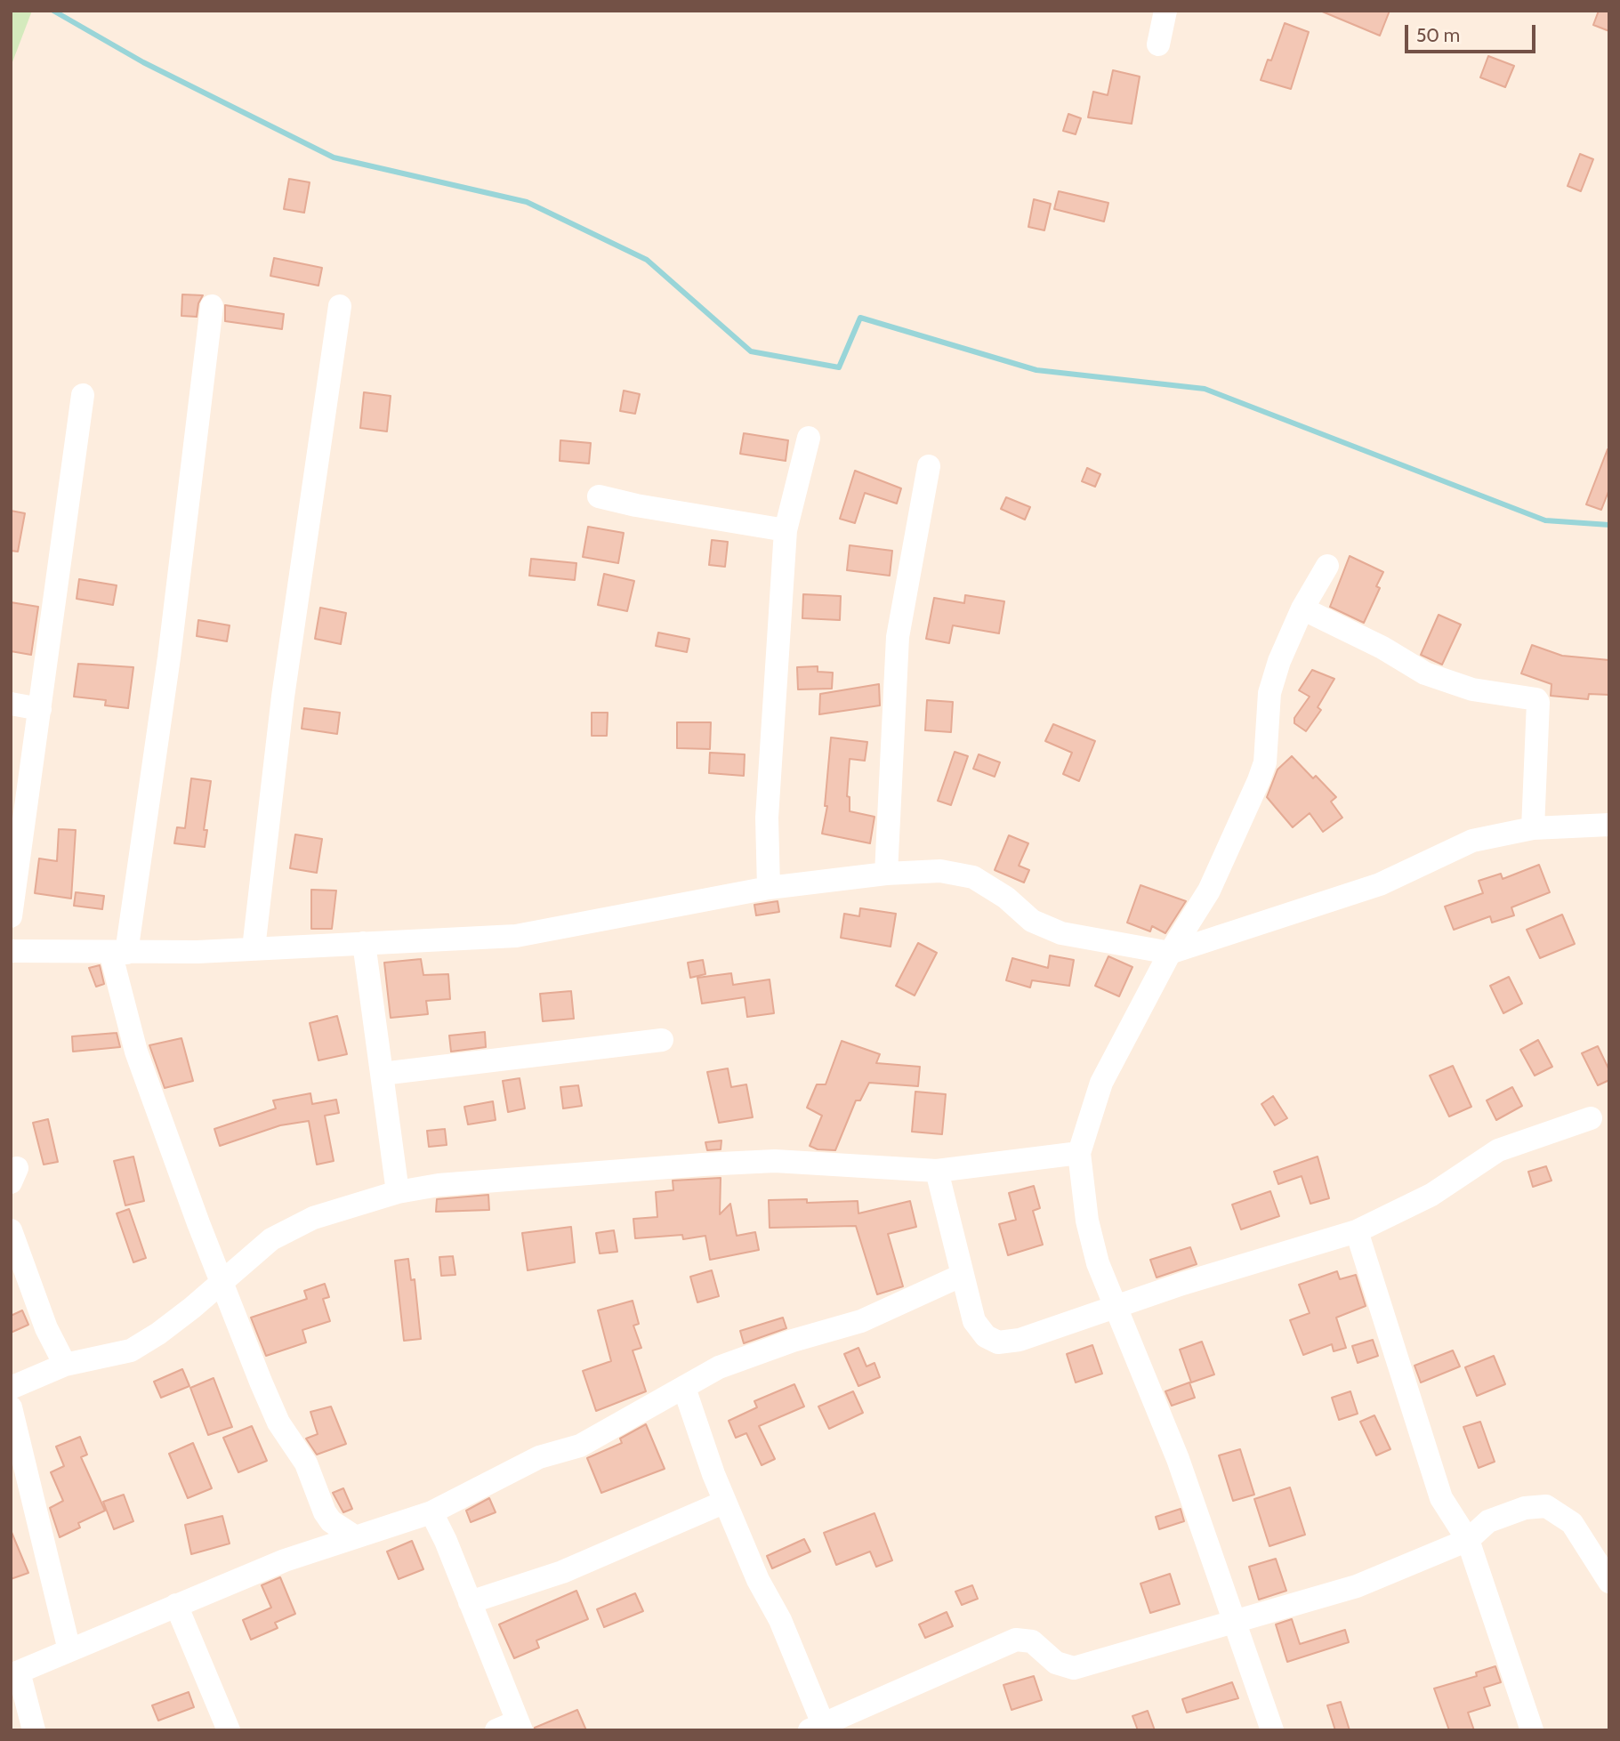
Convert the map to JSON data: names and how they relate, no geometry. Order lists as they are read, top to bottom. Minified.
{"scale_bar":"50 m"}
